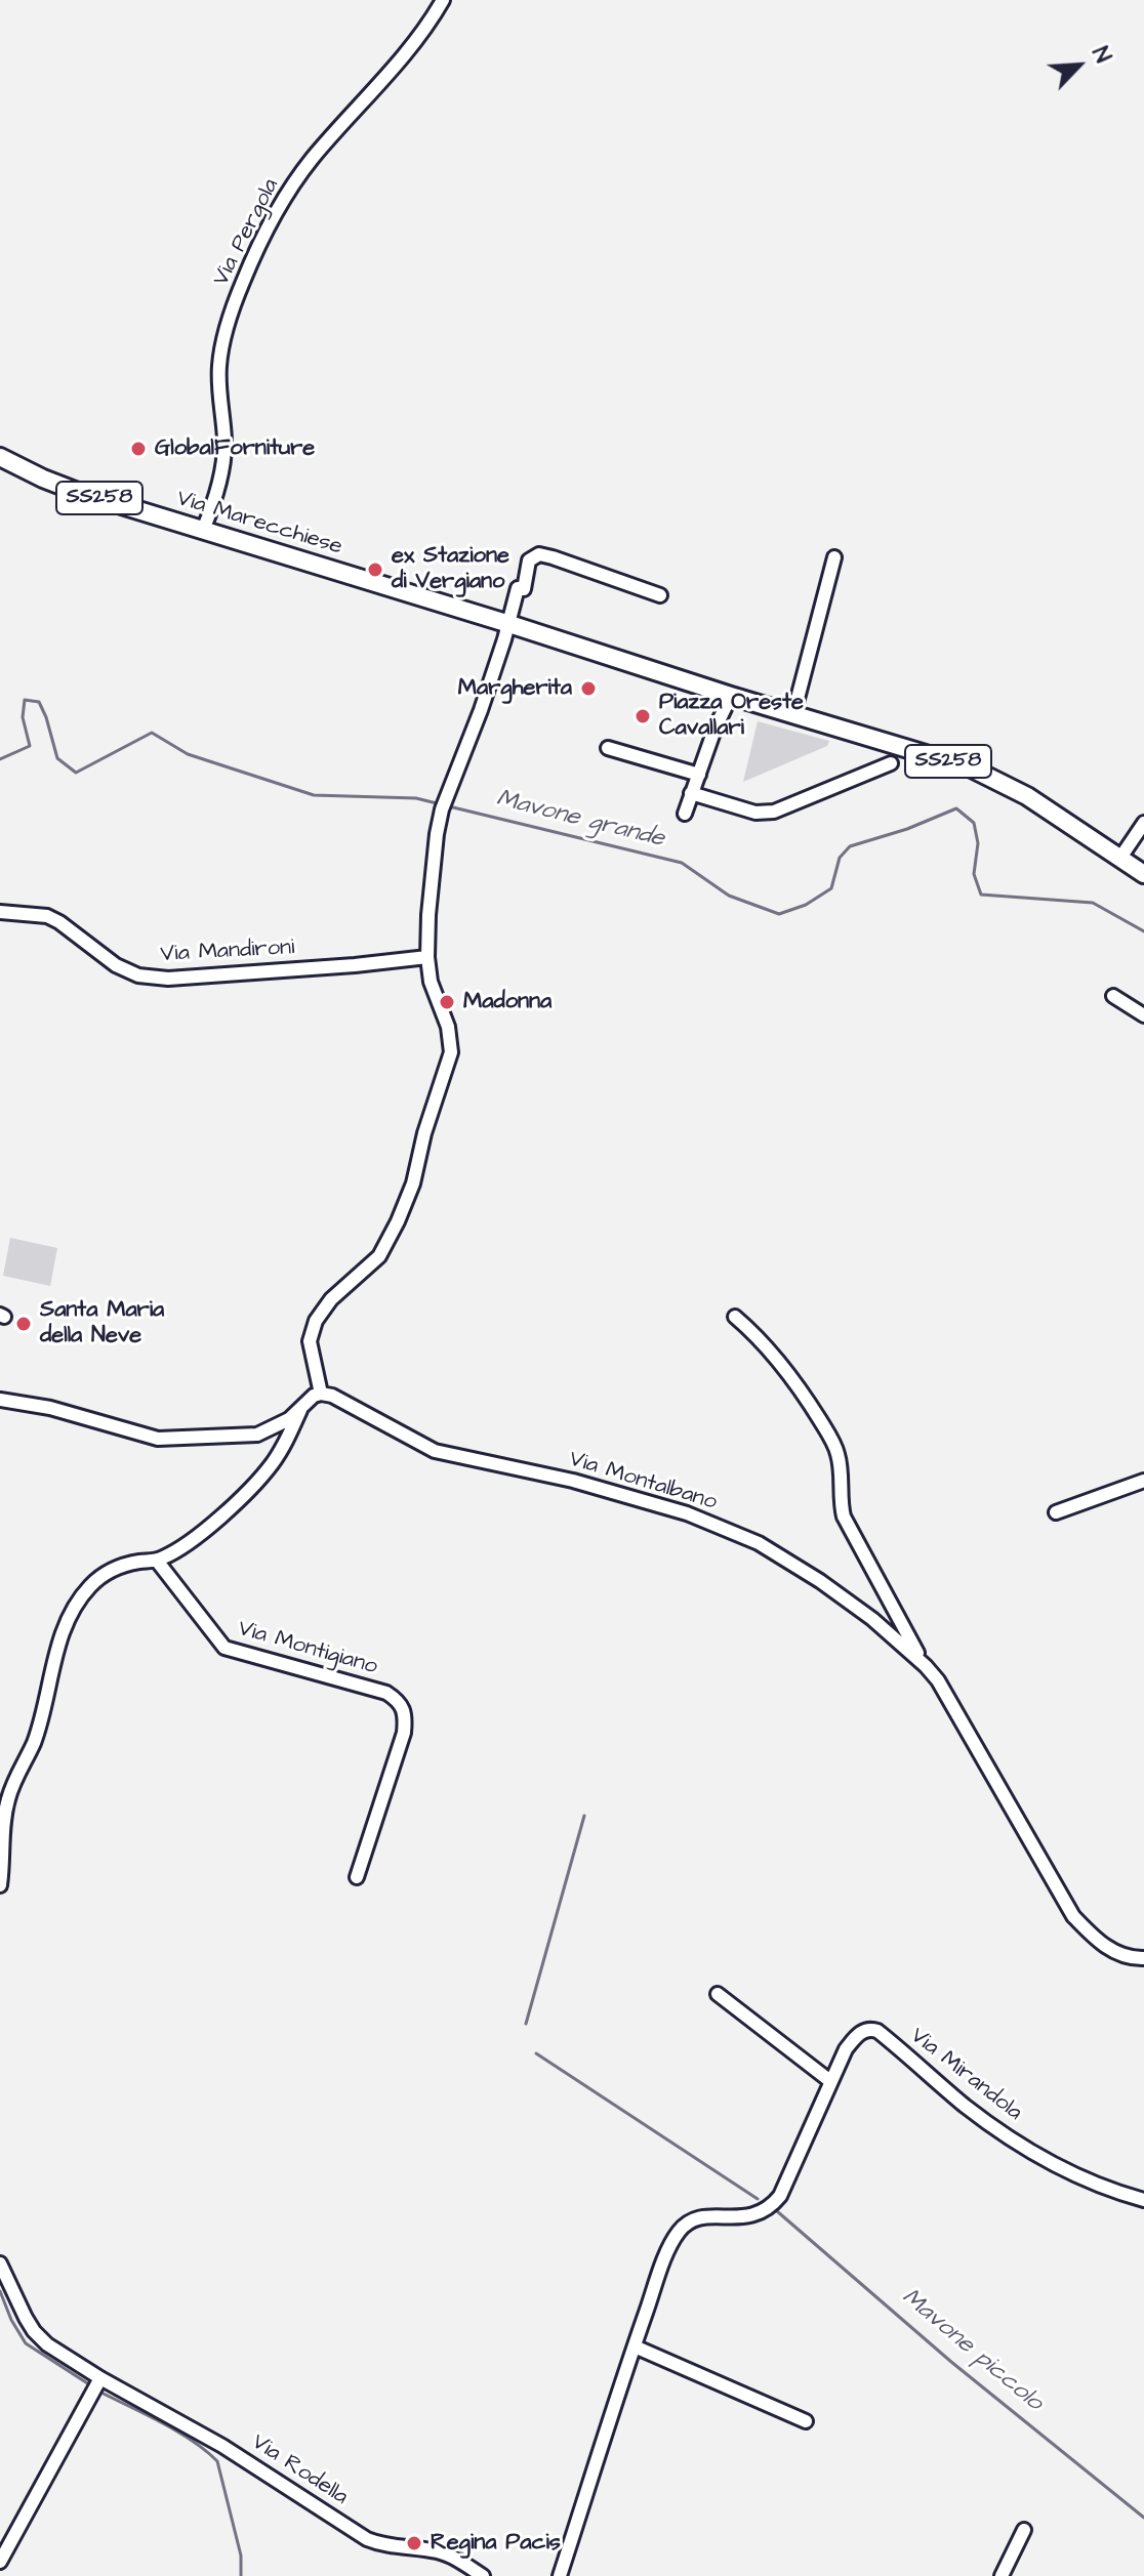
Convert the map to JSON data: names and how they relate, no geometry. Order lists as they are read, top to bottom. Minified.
{"streets":{"main road":["SS258","Via Marecchiese"],"street":["Via Pergola","Via Mandironi","Via Montalbano","Via Montigiano","Via Mirandola","Via Rodella"]},"crossings":[["Via Pergola","Via Marecchiese"]],"water":["Mavone grande","Mavone piccolo"],"places":["GlobalForniture","ex Stazione di Vergiano","Margherita","Piazza Oreste Cavallari","Madonna","Santa Maria della Neve","Regina Pacis"],"north":"top right"}
